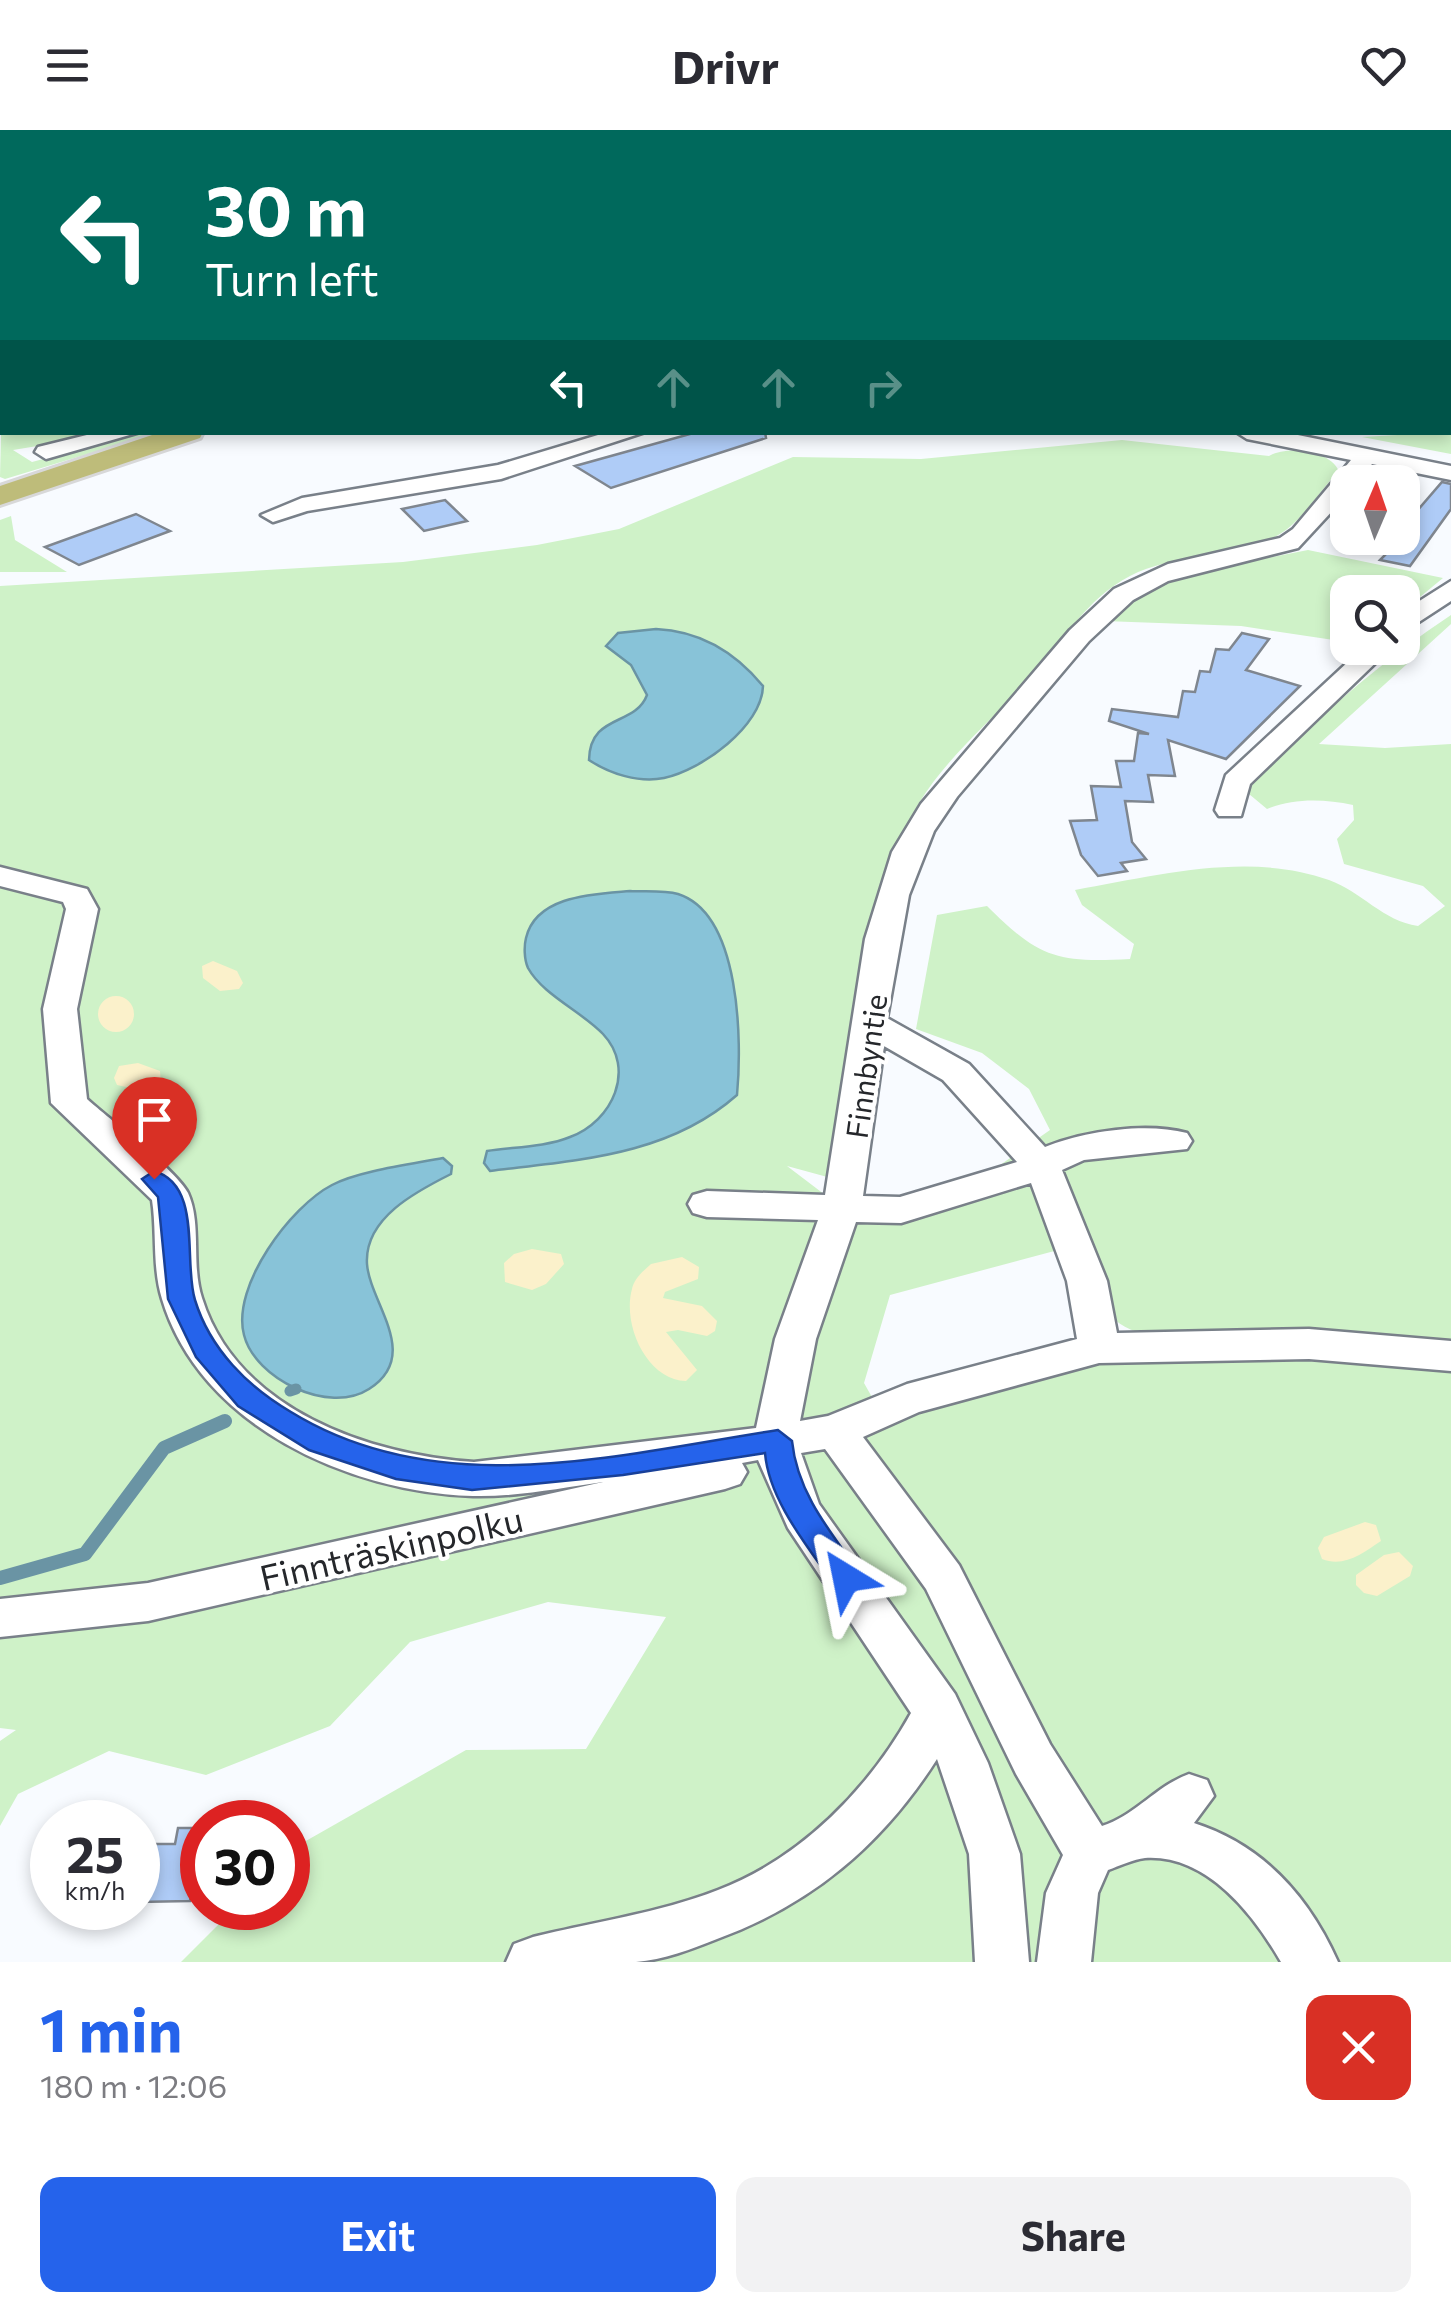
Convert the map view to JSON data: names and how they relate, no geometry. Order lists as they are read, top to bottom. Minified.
{"streets":{"street":["Finnbyntie","Finnträskinpolku"]},"crossings":[["Finnbyntie","Finnträskinpolku"]],"north":"top","page":{"header":"Drivr","turn":["30 m","Turn left"],"speed":"25 km/h","limit":"30","heading":["1 min","180 m · 12:06"],"buttons":["Exit","Share"]}}
